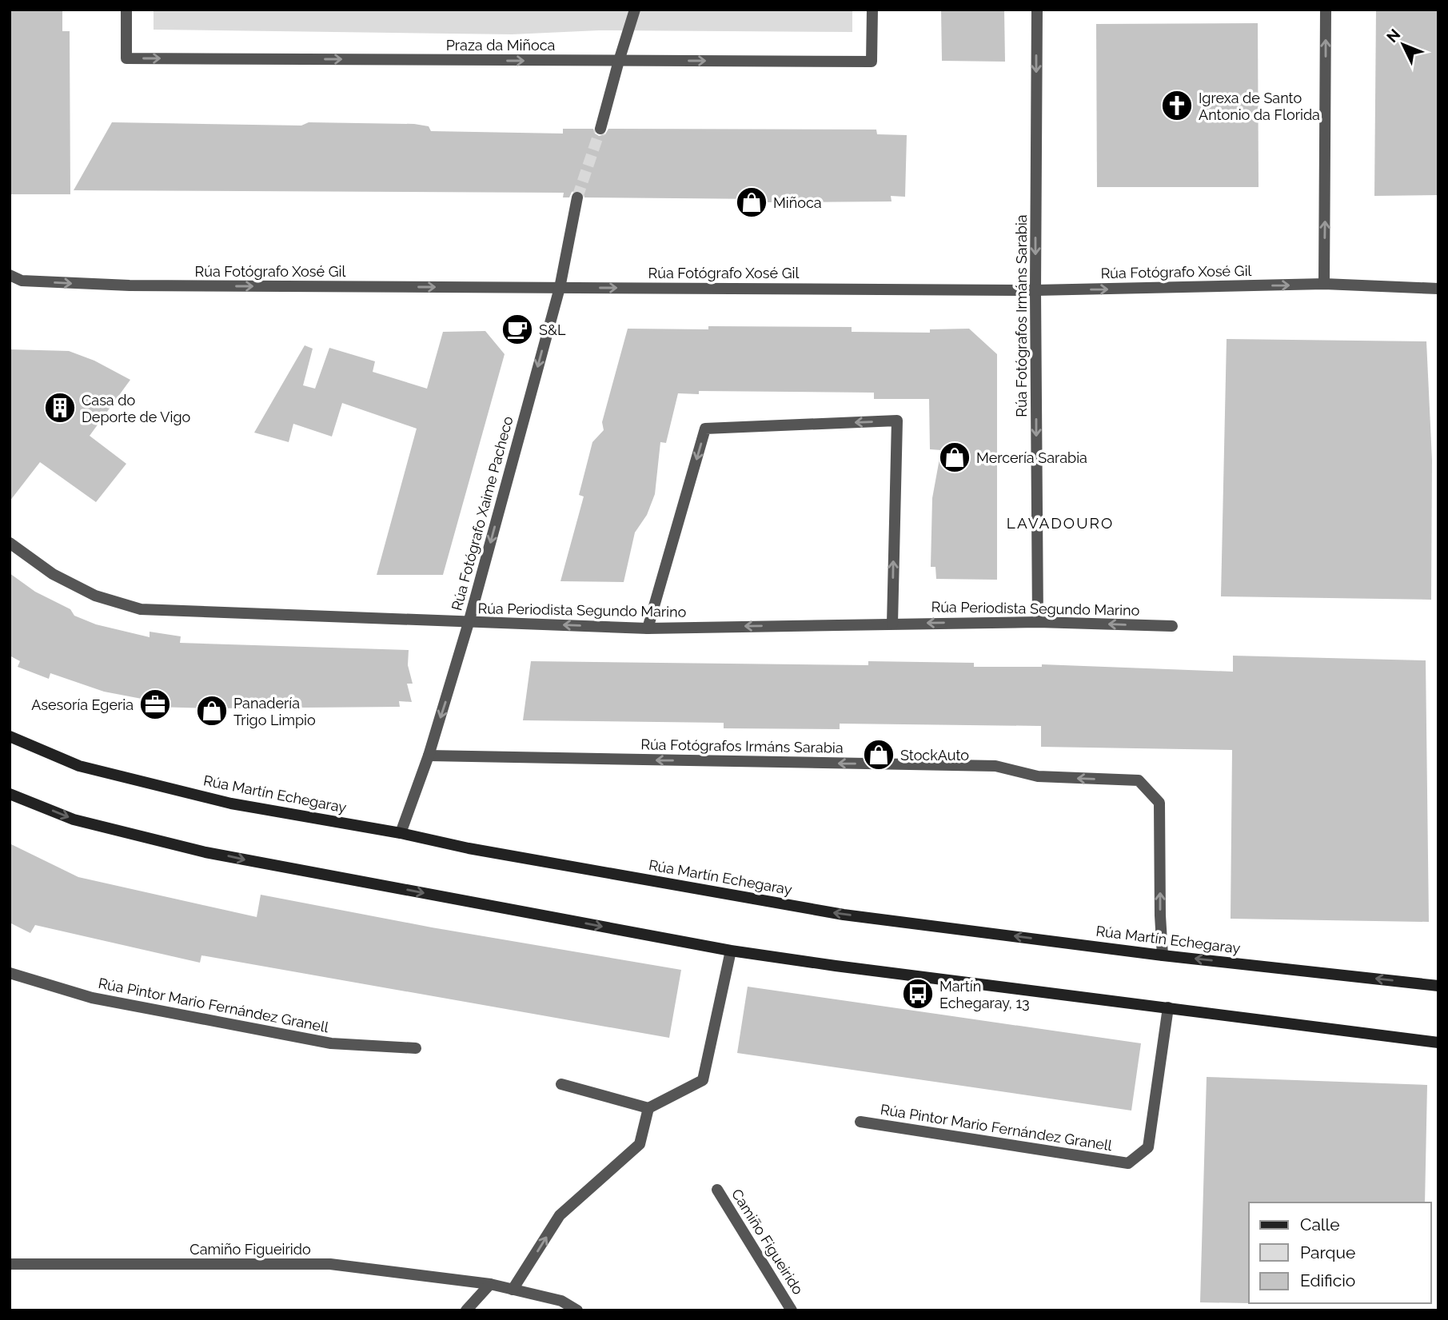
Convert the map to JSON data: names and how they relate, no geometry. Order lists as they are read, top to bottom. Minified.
{"streets":{"main road":["Rúa Martín Echegaray"],"street":["Praza da Miñoca","Rúa Fotógrafo Xosé Gil","Rúa Fotógrafos Irmáns Sarabia","Rúa Fotógrafo Xaime Pacheco","Rúa Periodista Segundo Marino","Rúa Pintor Mario Fernández Granell","Camiño Figueirido"]},"crossings":[["Rúa Fotógrafo Xosé Gil","Rúa Fotógrafos Irmáns Sarabia"],["Rúa Fotógrafo Xosé Gil","Rúa Fotógrafo Xaime Pacheco"],["Rúa Fotógrafos Irmáns Sarabia","Rúa Fotógrafo Xaime Pacheco"],["Rúa Fotógrafos Irmáns Sarabia","Rúa Periodista Segundo Marino"],["Rúa Fotógrafos Irmáns Sarabia","Rúa Martín Echegaray"],["Rúa Fotógrafo Xaime Pacheco","Rúa Periodista Segundo Marino"],["Rúa Fotógrafo Xaime Pacheco","Rúa Martín Echegaray"]],"one_way":["Praza da Miñoca","Rúa Fotógrafo Xosé Gil","Rúa Fotógrafo Xaime Pacheco","Rúa Periodista Segundo Marino"],"districts":["LAVADOURO"],"places":{"church":["Igrexa de Santo Antonio da Florida"],"shop":["Miñoca","Mercería Sarabia","Panadería Trigo Limpio","StockAuto"],"cafe":["S&L"],"building":["Casa do Deporte de Vigo"],"office":["Asesoría Egeria"],"bus stop":["Martín Echegaray, 13"]},"legend":["Calle","Parque","Edificio"],"north":"top left"}
